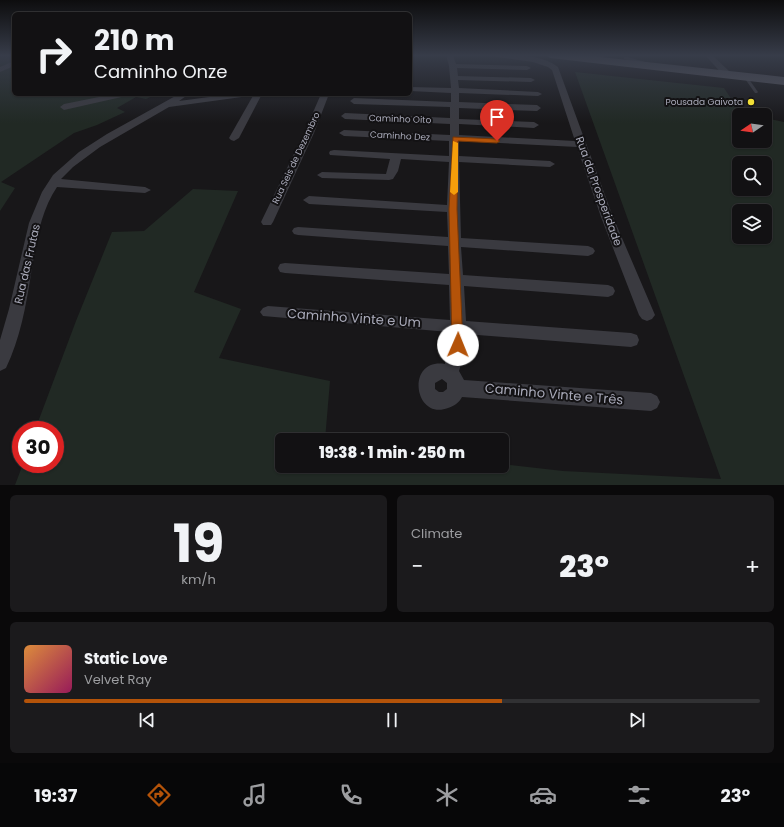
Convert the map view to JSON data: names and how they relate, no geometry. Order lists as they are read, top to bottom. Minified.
{"streets":{"street":["Caminho Oito","Caminho Dez","Rua Seis de Dezembro","Rua da Prosperidade","Rua das Frutas","Caminho Vinte e Um","Caminho Vinte e Três"]},"crossings":[["Caminho Dez","Rua da Prosperidade"],["Caminho Vinte e Um","Caminho Vinte e Três"]],"places":["Pousada Gaivota"],"north":"left","page":{"turn":["210 m","Caminho Onze"],"limit":"30","trip":"19:38 · 1 min · 250 m","tile":[["19","km/h"],"Climate"],"heat":["−","23°","+"],"song":["Static Love","Velvet Ray"],"tabs":["19:37","23°"]}}
